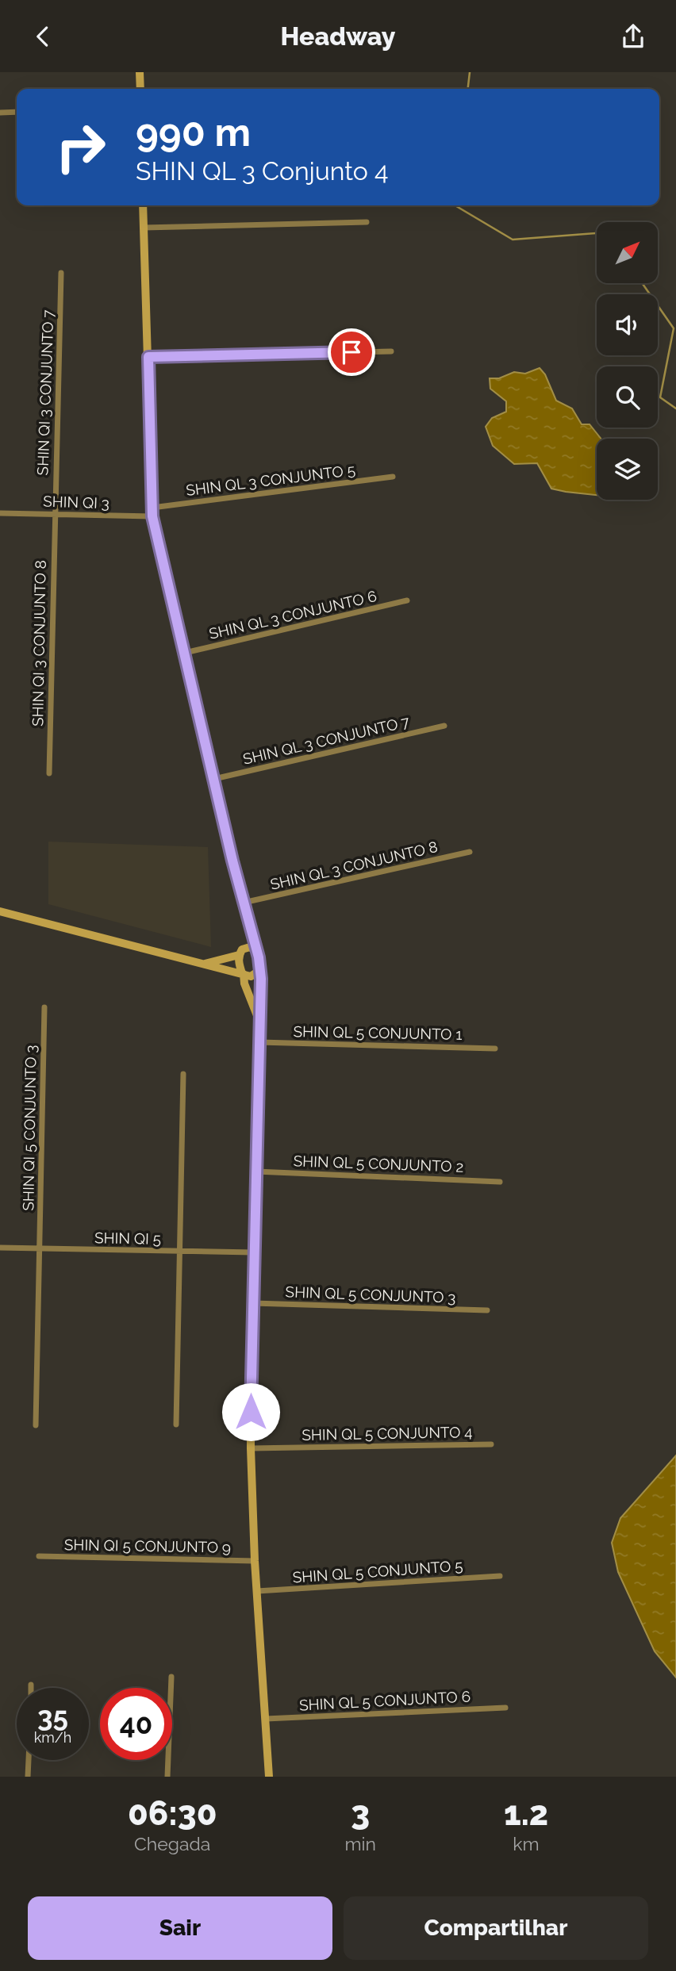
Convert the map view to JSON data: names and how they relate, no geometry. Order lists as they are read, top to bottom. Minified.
{"streets":{"street":["SHIN QI 3 CONJUNTO 7","SHIN QL 3 CONJUNTO 5","SHIN QI 3","SHIN QL 3 CONJUNTO 6","SHIN QI 3 CONJUNTO 8","SHIN QL 3 CONJUNTO 7","SHIN QL 3 CONJUNTO 8","SHIN QL 5 CONJUNTO 1","SHIN QI 5 CONJUNTO 3","SHIN QL 5 CONJUNTO 2","SHIN QI 5","SHIN QL 5 CONJUNTO 3","SHIN QL 5 CONJUNTO 4","SHIN QI 5 CONJUNTO 9","SHIN QL 5 CONJUNTO 5","SHIN QL 5 CONJUNTO 6"]},"crossings":[["SHIN QI 3 CONJUNTO 7","SHIN QI 3"],["SHIN QI 3 CONJUNTO 7","SHIN QI 3 CONJUNTO 8"],["SHIN QL 3 CONJUNTO 5","SHIN QI 3"],["SHIN QI 3","SHIN QI 3 CONJUNTO 8"],["SHIN QI 5 CONJUNTO 3","SHIN QI 5"]],"north":"top right","page":{"header":"Headway","turn":["990 m","SHIN QL 3 Conjunto 4"],"speed":"35 km/h","limit":"40","eta":["06:30","Chegada","3","min","1.2","km"],"buttons":["Sair","Compartilhar"]}}
